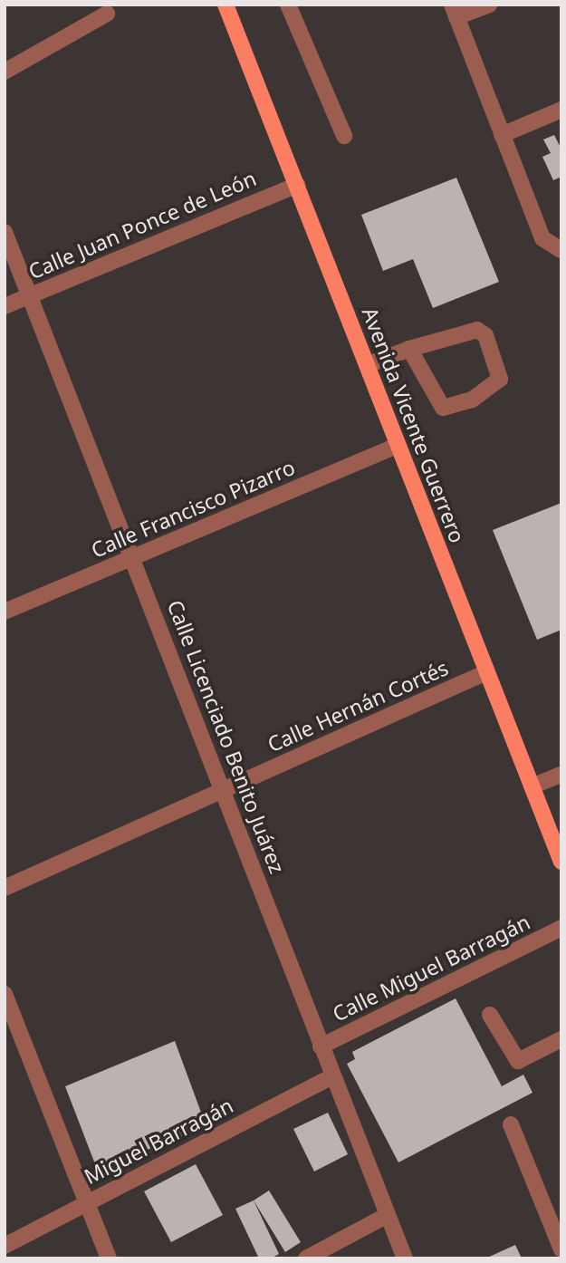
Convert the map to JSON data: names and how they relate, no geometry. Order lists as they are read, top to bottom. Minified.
{"streets":{"main road":["Avenida Vicente Guerrero"],"street":["Calle Juan Ponce de León","Calle Francisco Pizarro","Calle Hernán Cortés","Calle Licenciado Benito Juárez","Calle Miguel Barragán","Miguel Barragán"]},"crossings":[["Calle Juan Ponce de León","Avenida Vicente Guerrero"],["Calle Juan Ponce de León","Calle Licenciado Benito Juárez"],["Avenida Vicente Guerrero","Calle Francisco Pizarro"],["Avenida Vicente Guerrero","Calle Hernán Cortés"],["Calle Francisco Pizarro","Calle Licenciado Benito Juárez"],["Calle Hernán Cortés","Calle Licenciado Benito Juárez"],["Calle Licenciado Benito Juárez","Calle Miguel Barragán"],["Calle Licenciado Benito Juárez","Miguel Barragán"]]}
